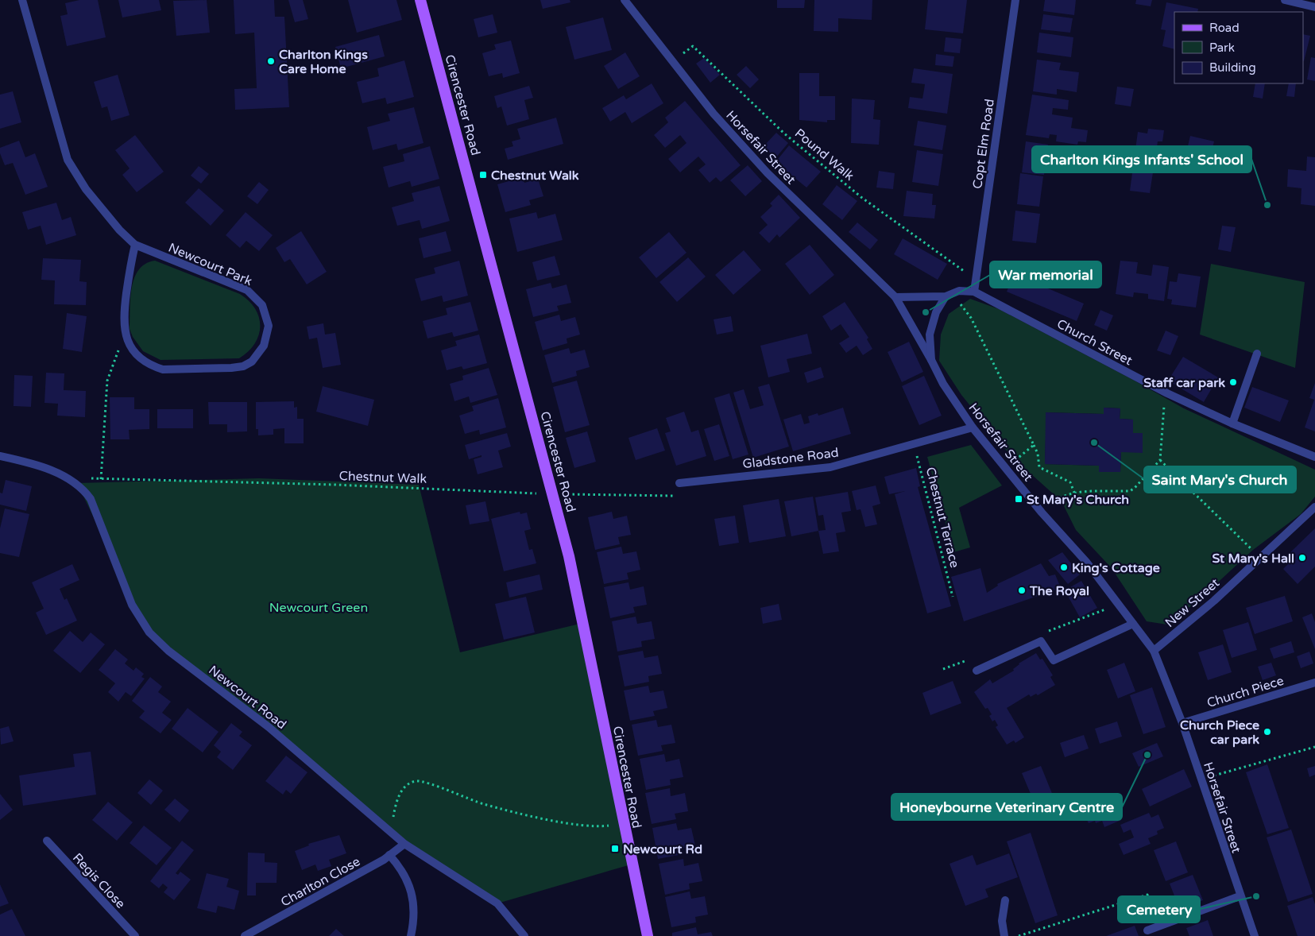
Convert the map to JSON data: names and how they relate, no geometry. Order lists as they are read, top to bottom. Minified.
{"streets":{"main road":["Cirencester Road"],"street":["Copt Elm Road","Horsefair Street","Newcourt Park","Church Street","Gladstone Road","New Street","Church Piece","Newcourt Road","Regis Close","Charlton Close"],"path":["Pound Walk","Chestnut Walk","Chestnut Terrace"]},"crossings":[["Cirencester Road","Chestnut Walk"],["Copt Elm Road","Pound Walk"],["Copt Elm Road","Church Street"],["Horsefair Street","Pound Walk"],["Horsefair Street","Gladstone Road"],["Horsefair Street","New Street"],["Horsefair Street","Church Piece"],["Gladstone Road","Chestnut Walk"],["Gladstone Road","Chestnut Terrace"],["Chestnut Walk","Newcourt Road"],["Newcourt Road","Charlton Close"]],"parks":["Newcourt Green"],"places":{"other":["Charlton Kings Care Home","Charlton Kings Infants' School","War memorial","Staff car park","Saint Mary's Church","St Mary's Hall","King's Cottage","The Royal","Church Piece car park","Honeybourne Veterinary Centre","Cemetery"],"transit":["Chestnut Walk","St Mary's Church","Newcourt Rd"]},"legend":["Road","Park","Building"]}
